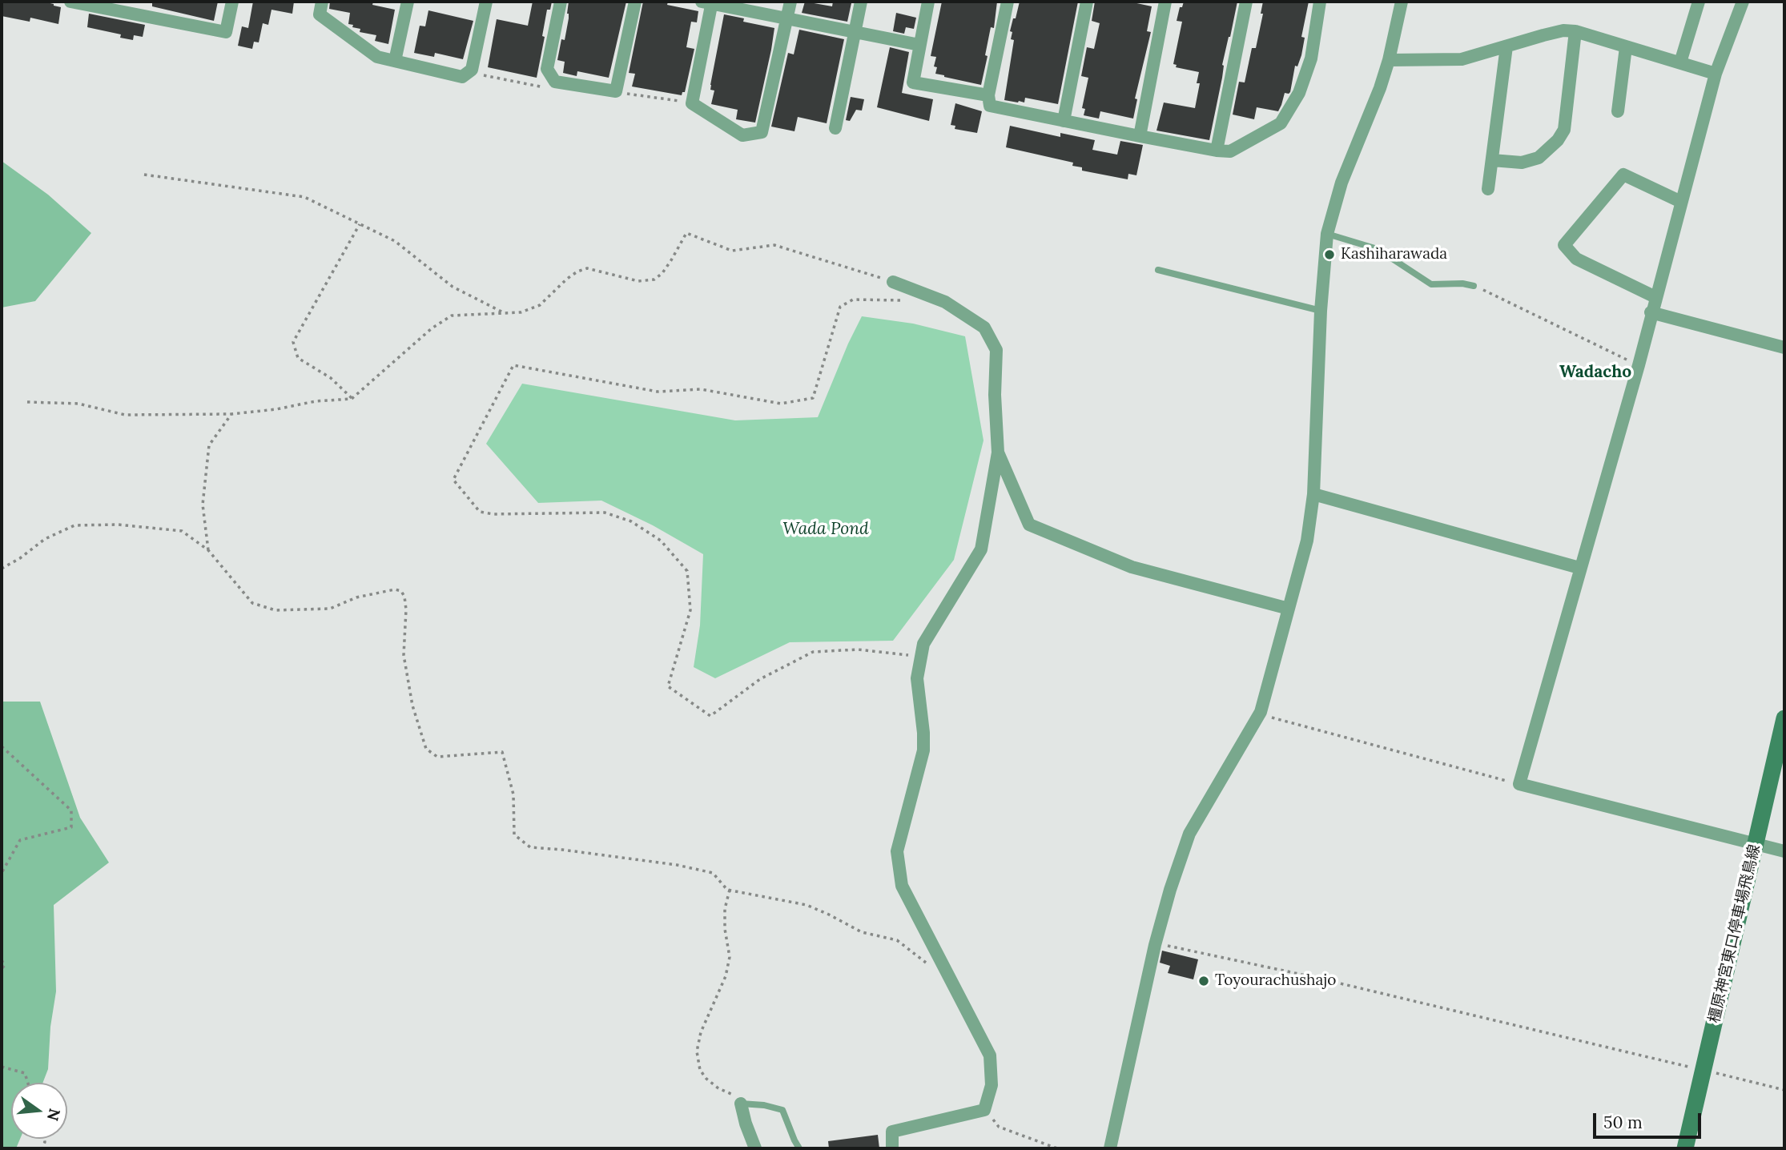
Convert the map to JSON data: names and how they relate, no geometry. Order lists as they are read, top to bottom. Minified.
{"streets":{"main road":["橿原神宮東口停車場飛鳥線"]},"districts":["Wadacho"],"water":["Wada Pond"],"places":["Kashiharawada","Toyourachushajo"],"scale_bar":"50 m","north":"right"}
